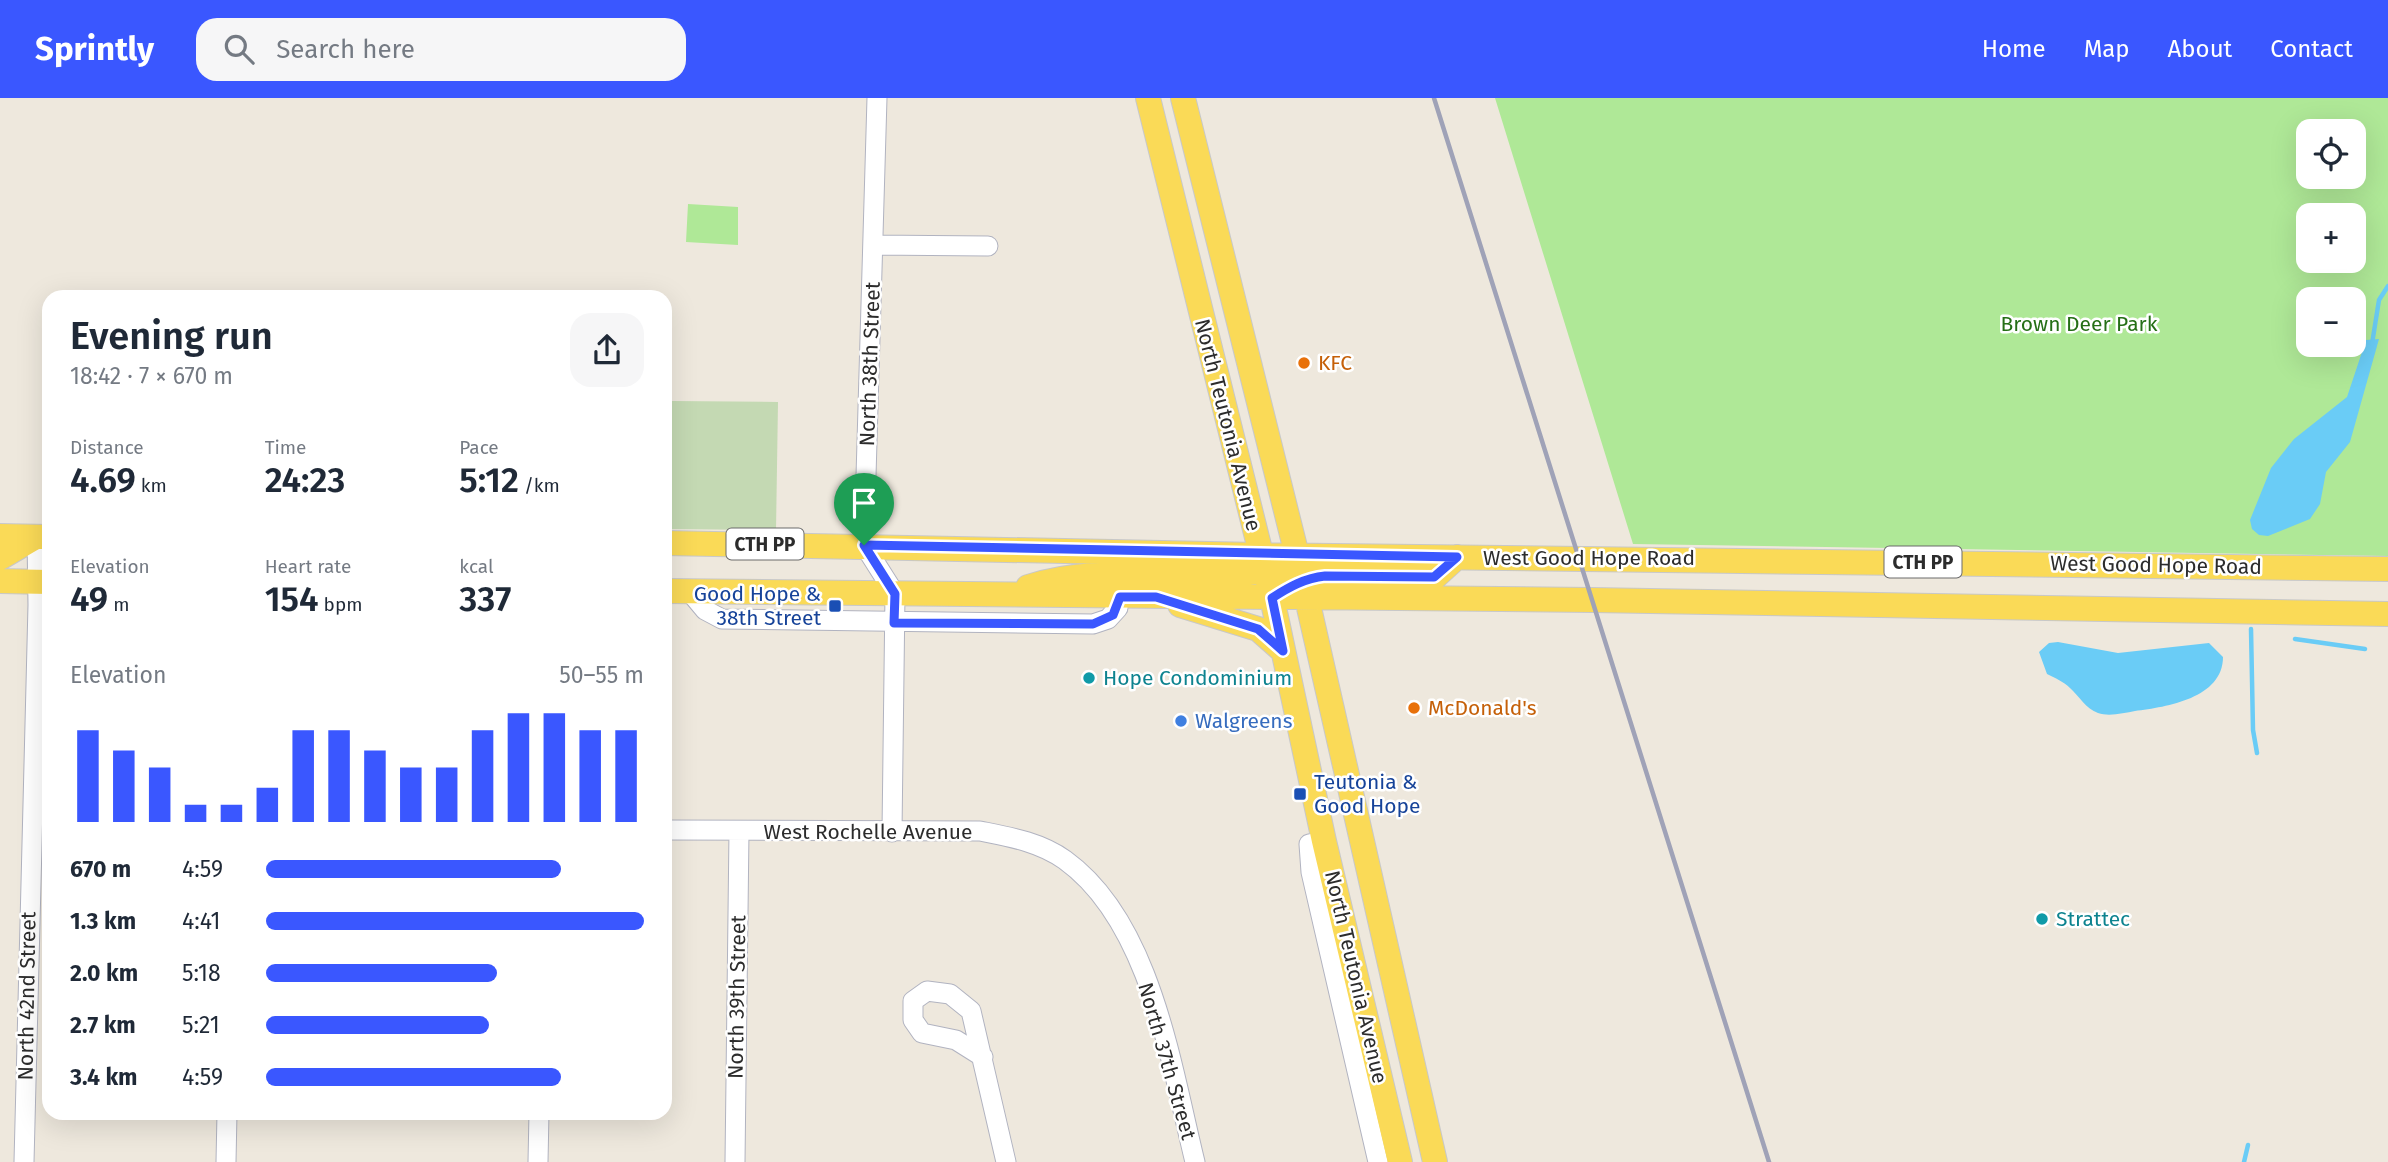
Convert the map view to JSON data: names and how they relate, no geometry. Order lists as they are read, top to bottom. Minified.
{"streets":{"main road":["North Teutonia Avenue","CTH PP","West Good Hope Road"],"street":["North 38th Street","West Rochelle Avenue","North 42nd Street","North 39th Street","North 37th Street"]},"crossings":[["North 38th Street","CTH PP"],["North Teutonia Avenue","CTH PP"],["North Teutonia Avenue","West Good Hope Road"],["West Rochelle Avenue","North 39th Street"],["West Rochelle Avenue","North 37th Street"]],"parks":["Brown Deer Park"],"places":{"other":["KFC","Hope Condominium","McDonald's","Walgreens","Strattec"],"transit":["Good Hope & 38th Street","Teutonia & Good Hope"]},"page":{"header":"Sprintly","search":"Search here","nav":["Home","Map","About","Contact"],"map_buttons":["+","−"],"heading":["Evening run","18:42 · 7 × 670 m"],"stats":[["Distance","4.69 km"],["Time","24:23"],["Pace","5:12 /km"],["Elevation","49 m"],["Heart rate","154 bpm"],["kcal","337"]],"chart":["Elevation","50–55 m"],"list":[{"name":"670 m","note":"4:59"},{"name":"1.3 km","note":"4:41"},{"name":"2.0 km","note":"5:18"},{"name":"2.7 km","note":"5:21"},{"name":"3.4 km","note":"4:59"}]}}
